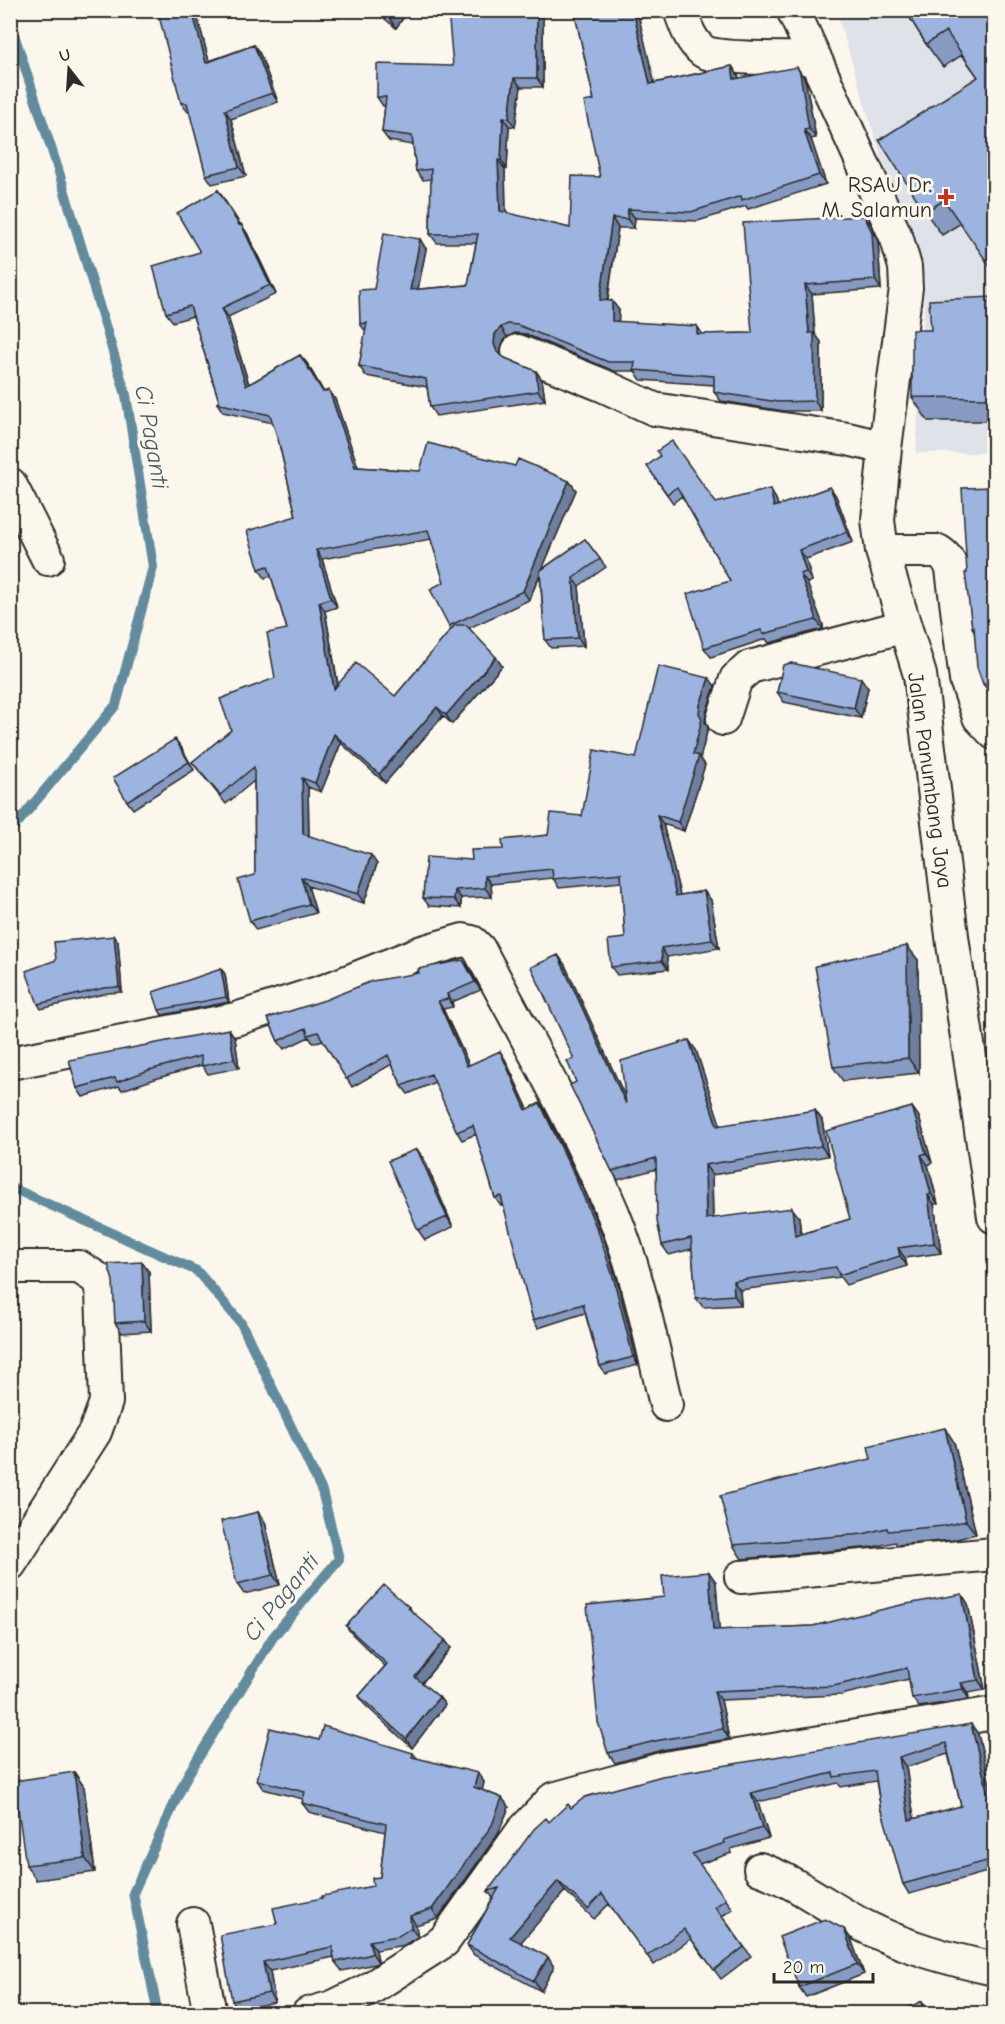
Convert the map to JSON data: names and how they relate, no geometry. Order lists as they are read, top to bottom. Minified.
{"streets":{"street":["Jalan Panumbang Jaya"]},"water":["Ci Paganti"],"places":{"health":["RSAU Dr. M. Salamun"]},"scale_bar":"20 m","north":"top"}
